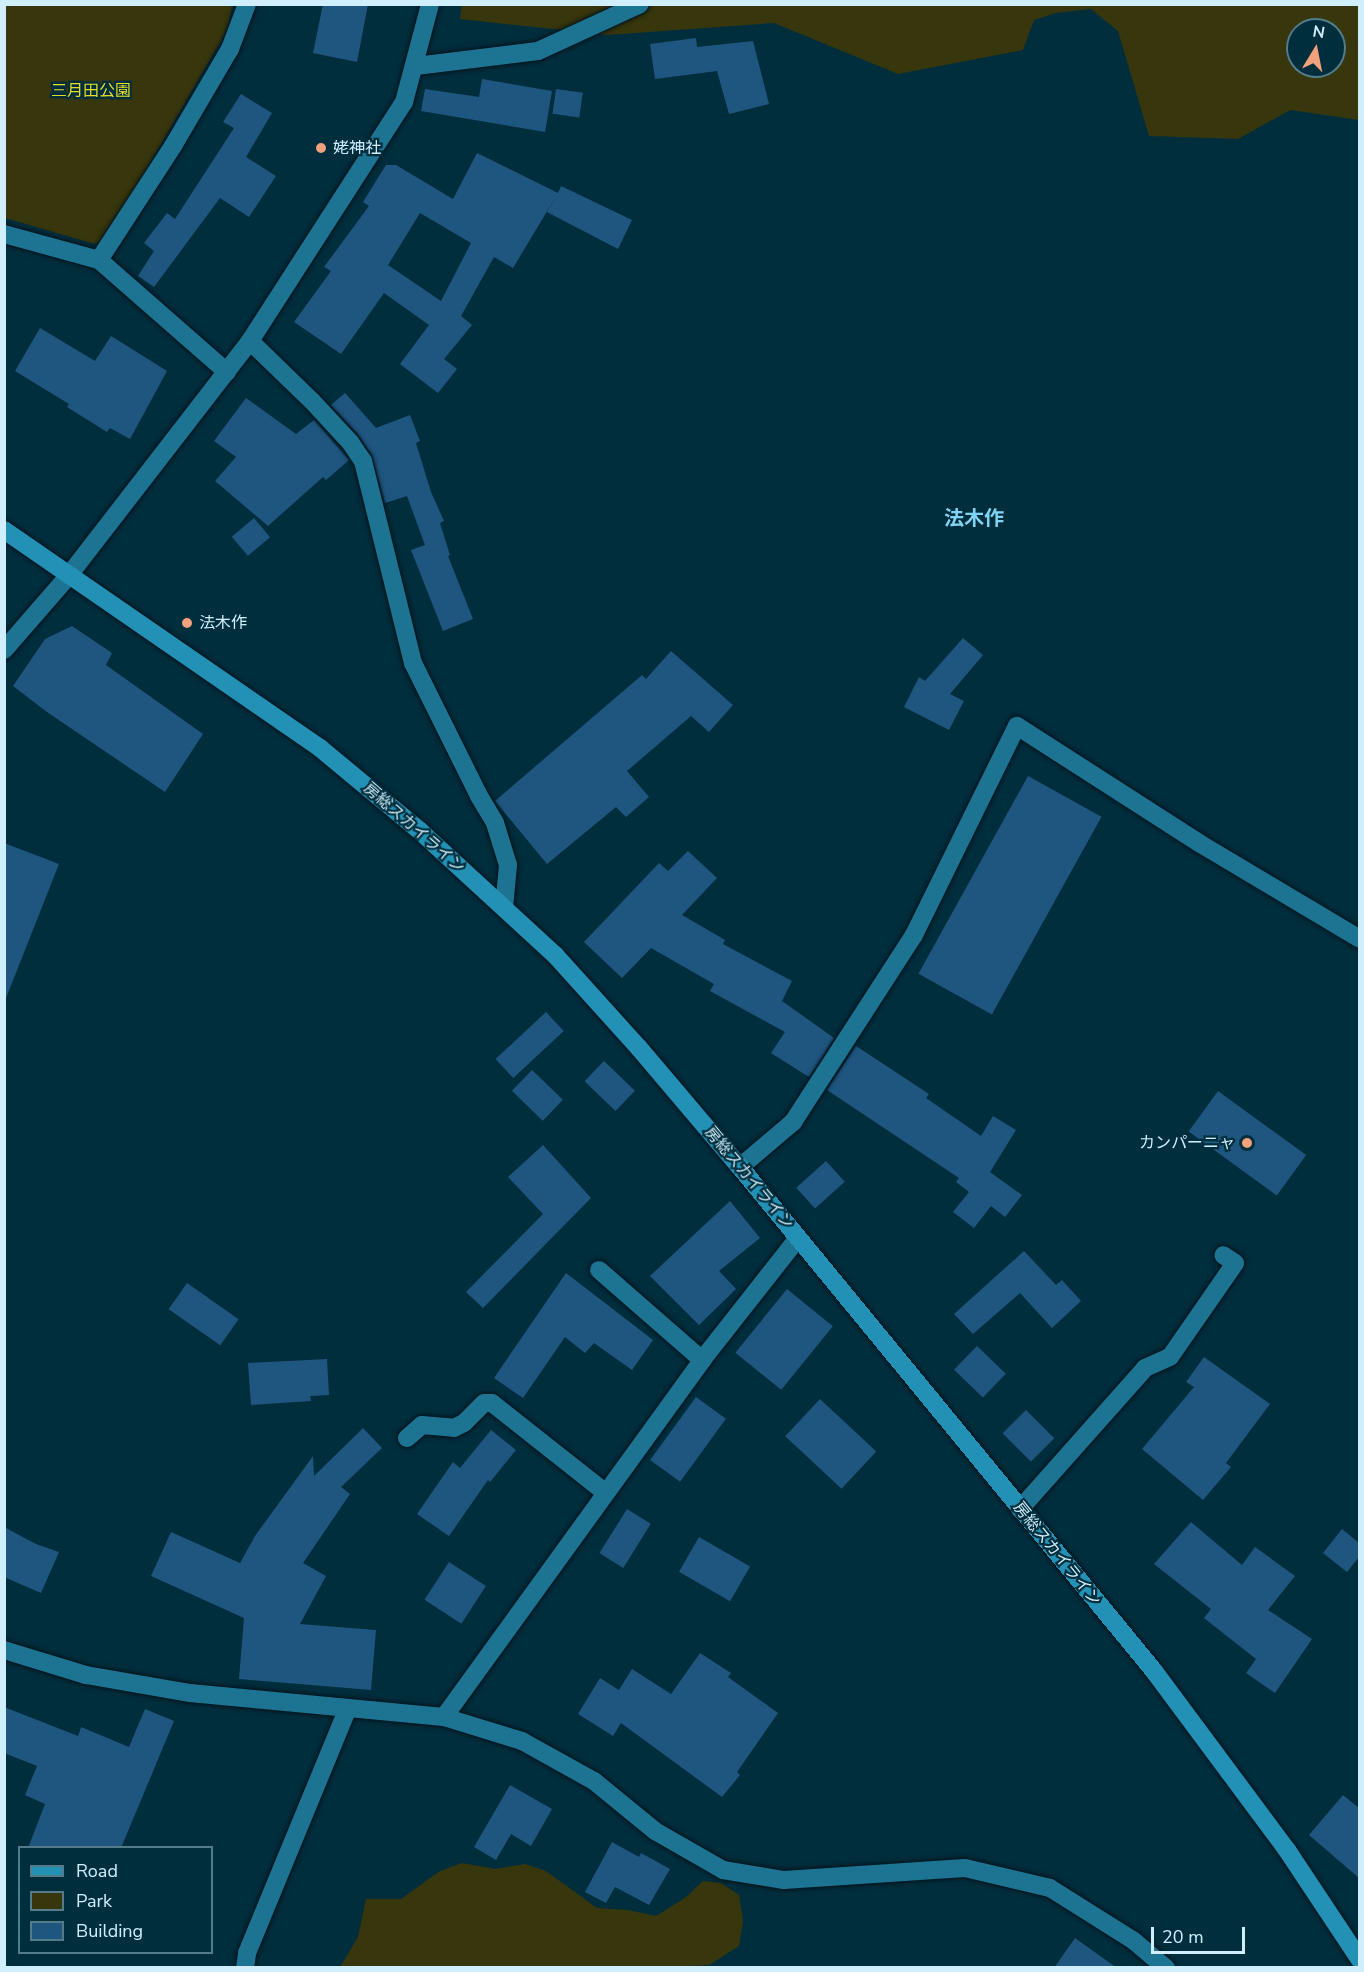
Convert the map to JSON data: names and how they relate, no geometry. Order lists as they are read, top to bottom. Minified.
{"streets":{"main road":["房総スカイライン"]},"districts":["法木作"],"parks":["三月田公園"],"places":["姥神社","法木作","カンパーニャ"],"legend":["Road","Park","Building"],"scale_bar":"20 m","north":"top"}
